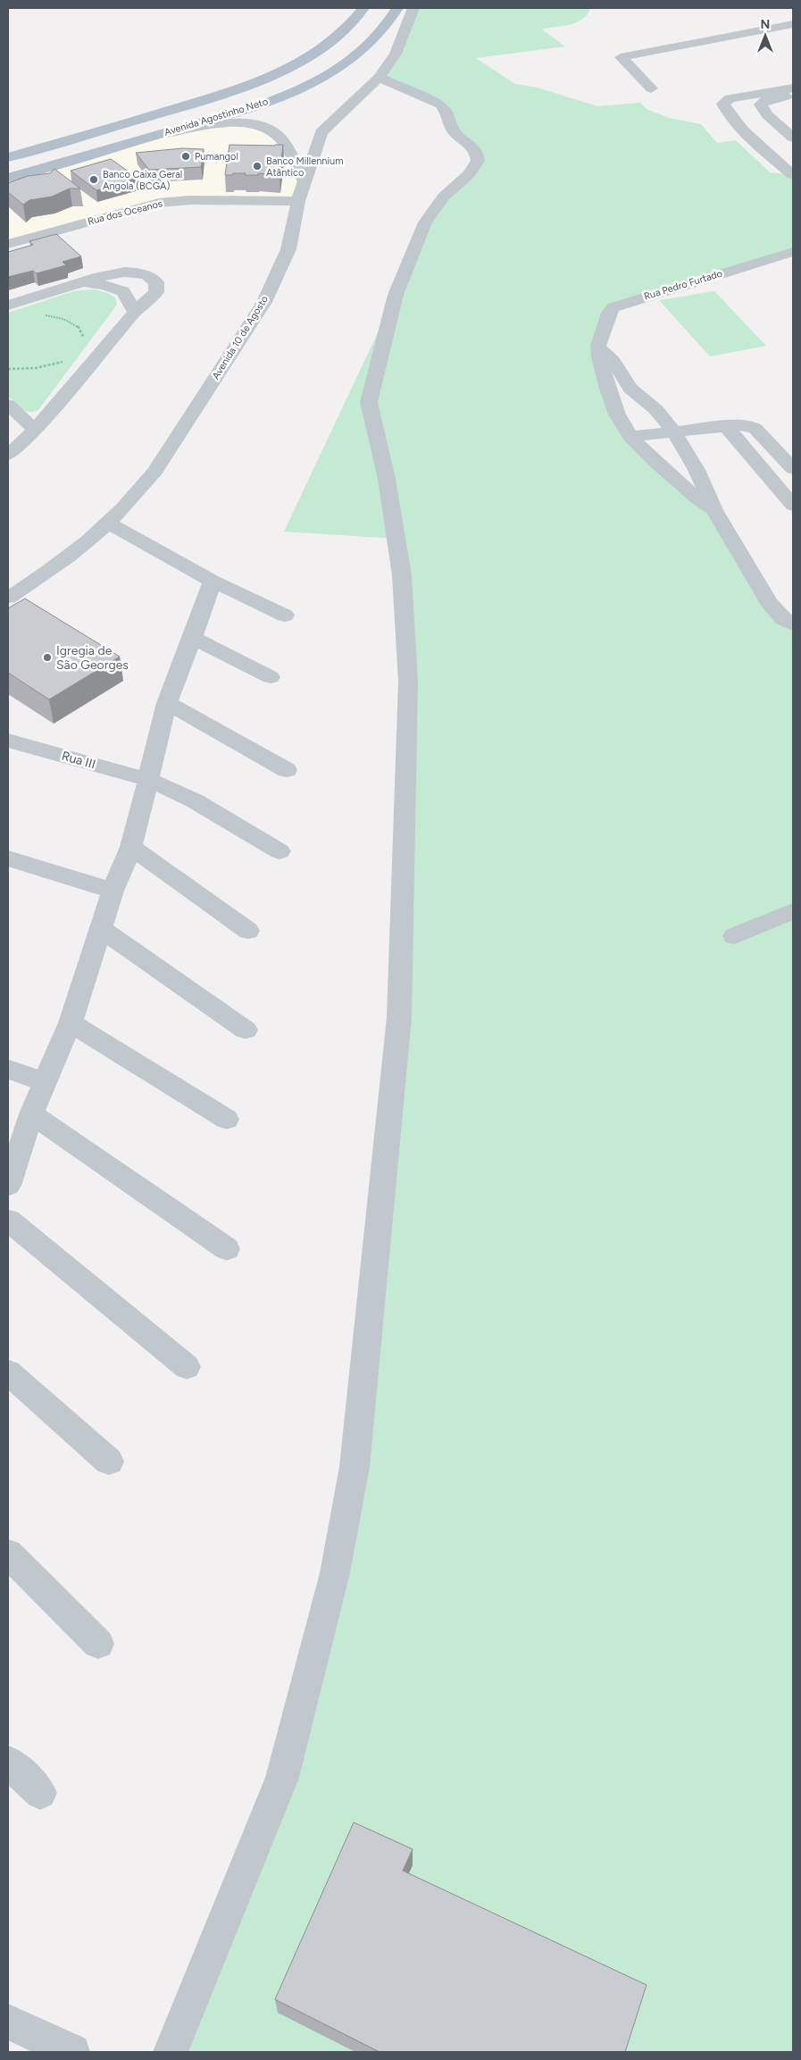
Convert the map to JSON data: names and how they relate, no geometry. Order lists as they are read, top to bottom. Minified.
{"streets":{"main road":["Avenida Agostinho Neto"],"street":["Rua dos Oceanos","Rua Pedro Furtado","Avenida 10 de Agosto","Rua III"]},"crossings":[["Rua dos Oceanos","Avenida 10 de Agosto"]],"places":["Pumangol","Banco Millennium Atântico","Banco Caixa Geral Angola (BCGA)","Igregia de São Georges"],"north":"top"}
